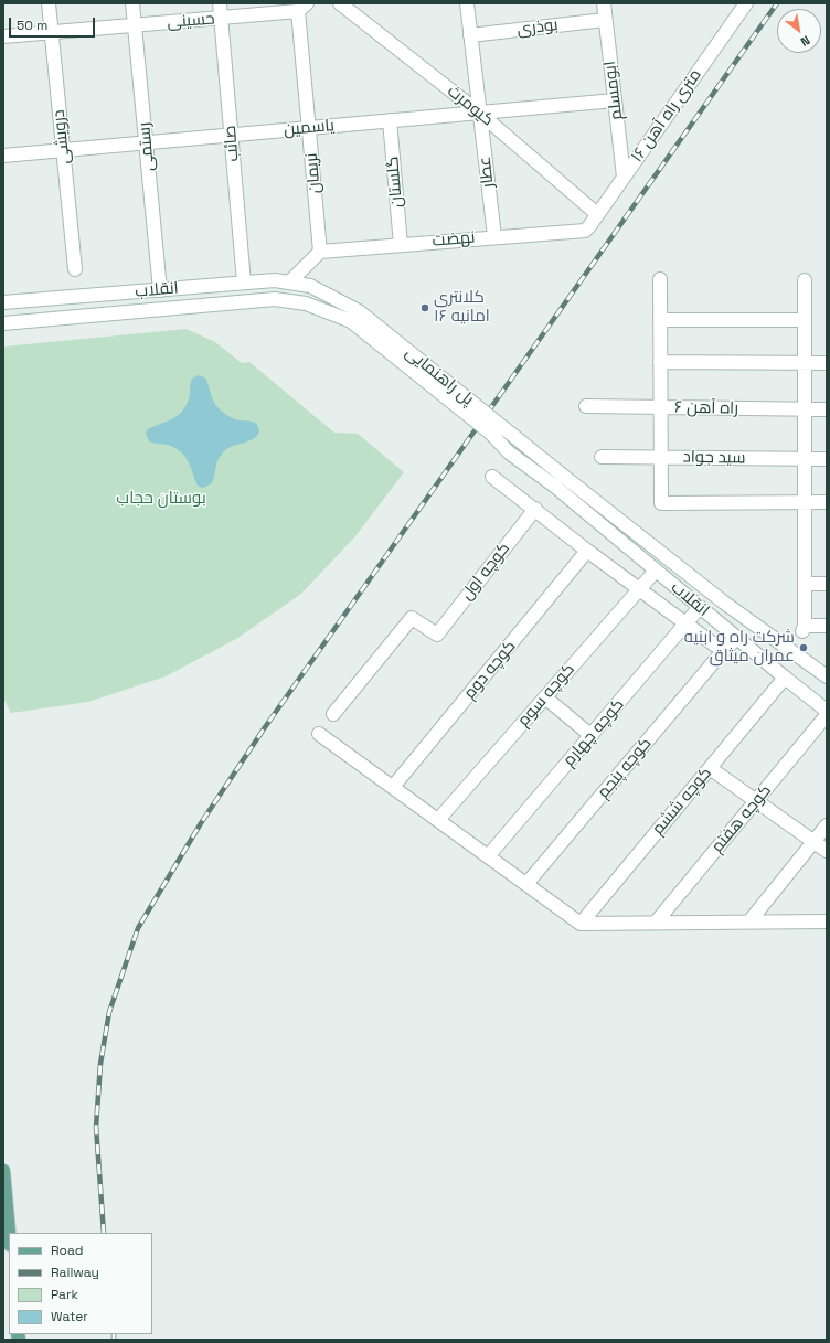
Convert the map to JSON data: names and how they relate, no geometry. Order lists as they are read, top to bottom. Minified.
{"streets":{"street":["حسینی","بوذری","ابومسلم","کیومرث","۱۶ متری راه آهن","یاسمین","درویشی","صائب","رستمی","عطار","نریمان","گلستان","نهضت","انقلاب","پل راهنمایی","راه آهن ۶","سید جواد","کوچه اول","کوچه دوم","کوچه سوم","کوچه چهارم","کوچه پنجم","کوچه ششم","کوچه هفتم"]},"crossings":[["حسینی","درویشی"],["حسینی","صائب"],["حسینی","رستمی"],["حسینی","نریمان"],["بوذری","ابومسلم"],["بوذری","عطار"],["ابومسلم","۱۶ متری راه آهن"],["ابومسلم","یاسمین"],["کیومرث","۱۶ متری راه آهن"],["کیومرث","یاسمین"],["کیومرث","عطار"],["۱۶ متری راه آهن","نهضت"],["یاسمین","درویشی"],["یاسمین","صائب"],["یاسمین","رستمی"],["یاسمین","عطار"],["یاسمین","نریمان"],["یاسمین","گلستان"],["صائب","انقلاب"],["رستمی","انقلاب"],["عطار","نهضت"],["نریمان","نهضت"],["گلستان","نهضت"],["انقلاب","پل راهنمایی"],["انقلاب","کوچه سوم"],["انقلاب","کوچه چهارم"],["انقلاب","کوچه پنجم"],["انقلاب","کوچه ششم"]],"parks":["بوستان حجاب"],"places":["کلانتری ۱۶ امانیه","شرکت راه و ابنیه عمران میثاق"],"legend":["Road","Railway","Park","Water"],"scale_bar":"50 m","north":"bottom right"}
